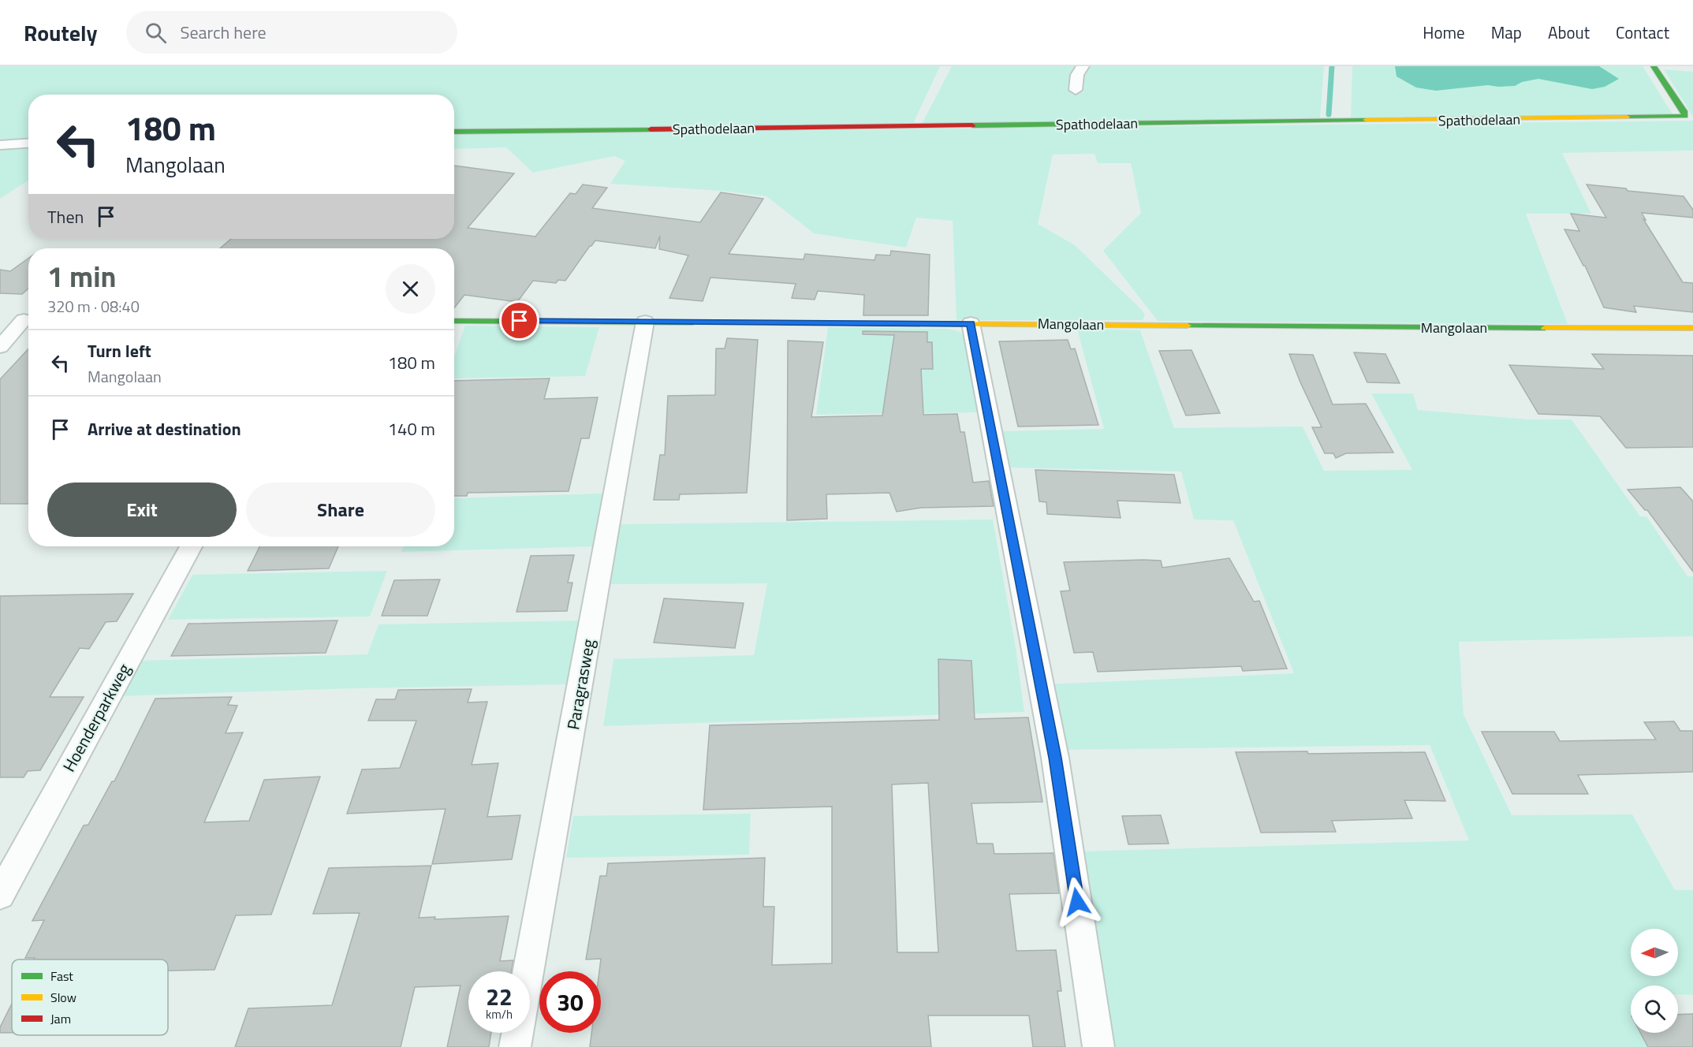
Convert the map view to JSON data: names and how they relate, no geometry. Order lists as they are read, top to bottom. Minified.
{"streets":{"street":["Spathodelaan","Mangolaan","Paragrasweg","Hoenderparkweg"]},"crossings":[["Mangolaan","Paragrasweg"]],"legend":["Fast","Slow","Jam"],"north":"left","page":{"header":"Routely","search":"Search here","nav":["Home","Map","About","Contact"],"turn":["180 m","Mangolaan"],"then":"Then","heading":["1 min","320 m · 08:40"],"list":[{"name":"Turn left","note":"Mangolaan","value":"180 m"},{"name":"Arrive at destination","value":"140 m"}],"buttons":["Exit","Share"],"speed":"22 km/h","limit":"30"}}
